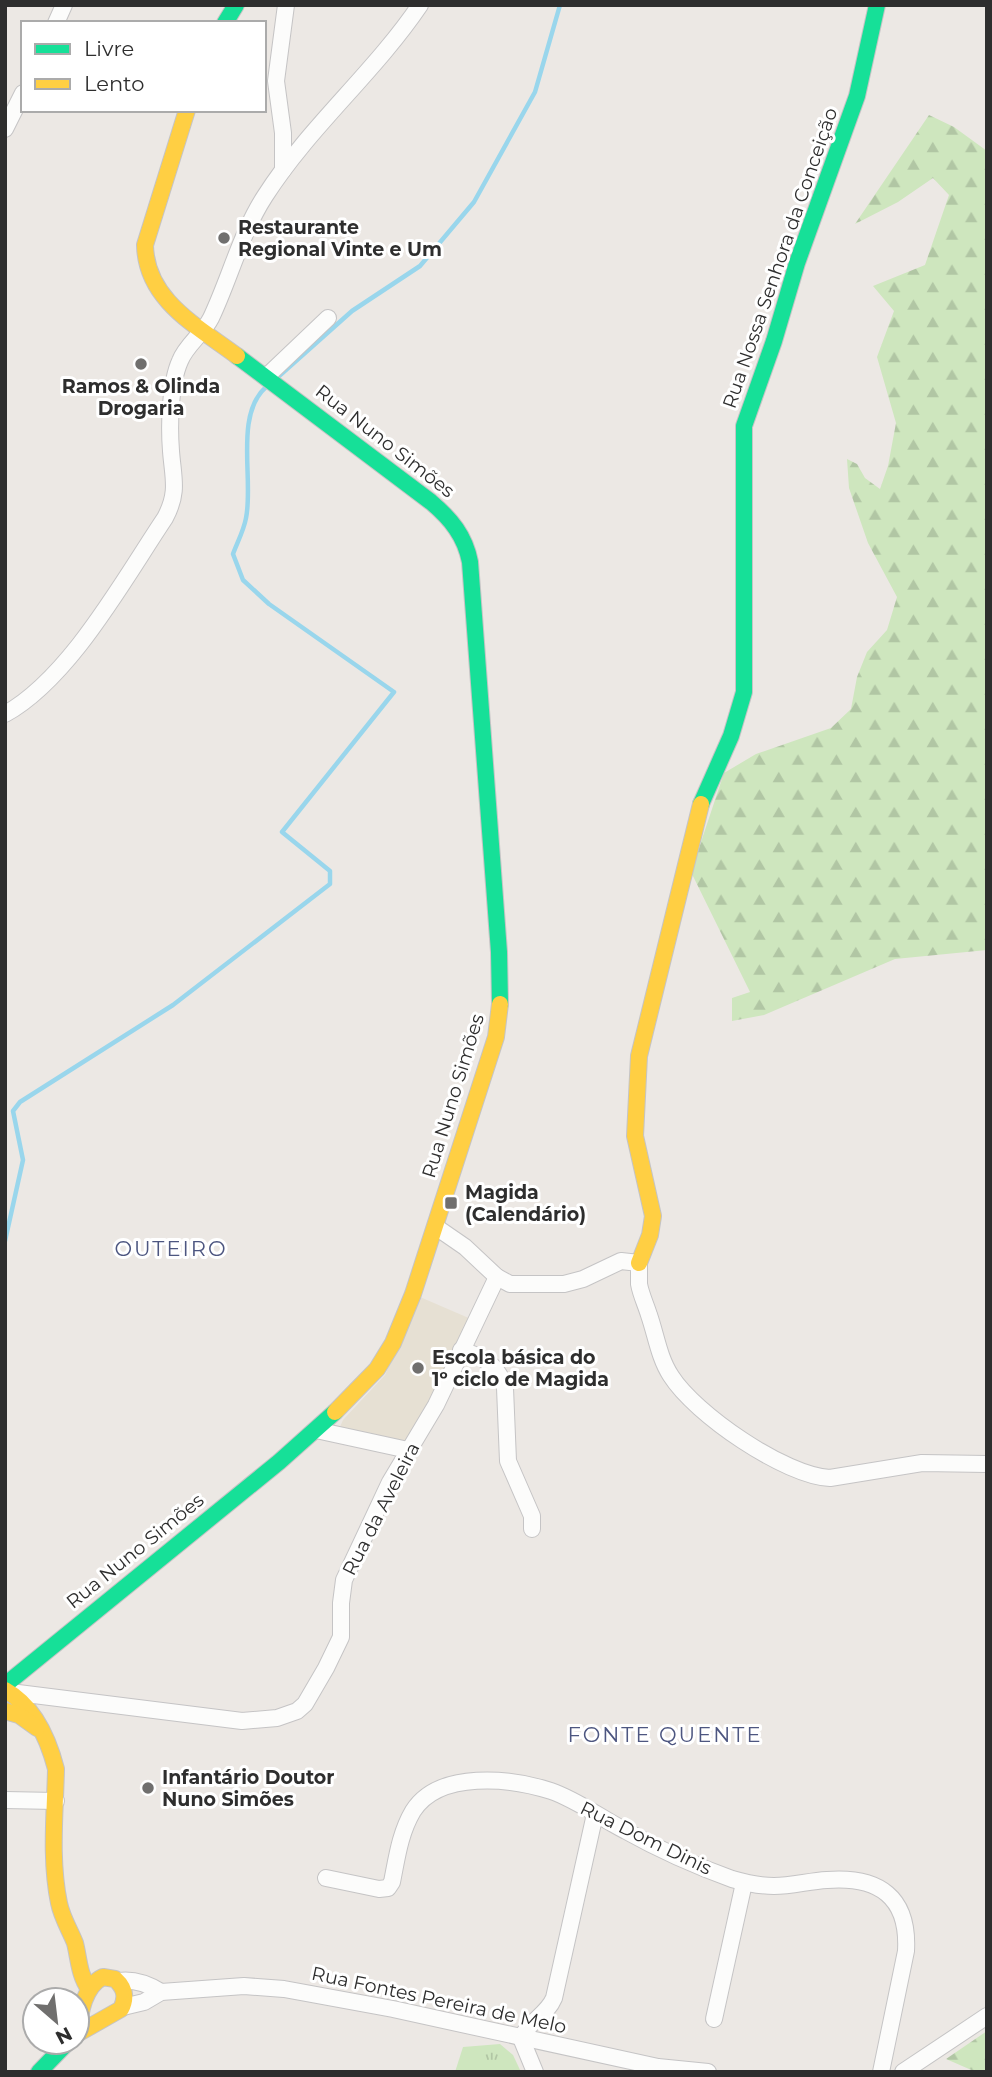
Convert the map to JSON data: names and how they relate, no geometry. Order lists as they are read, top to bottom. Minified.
{"streets":{"street":["Rua Nossa Senhora da Conceição","Rua Nuno Simões","Rua da Aveleira","Rua Dom Dinis","Rua Fontes Pereira de Melo"]},"crossings":[["Rua Nuno Simões","Rua da Aveleira"]],"districts":["OUTEIRO","FONTE QUENTE"],"places":{"other":["Restaurante Regional Vinte e Um","Ramos & Olinda Drogaria","Escola básica do 1º ciclo de Magida","Infantário Doutor Nuno Simões"],"transit":["Magida (Calendário)"]},"legend":["Livre","Lento"],"north":"bottom right"}
